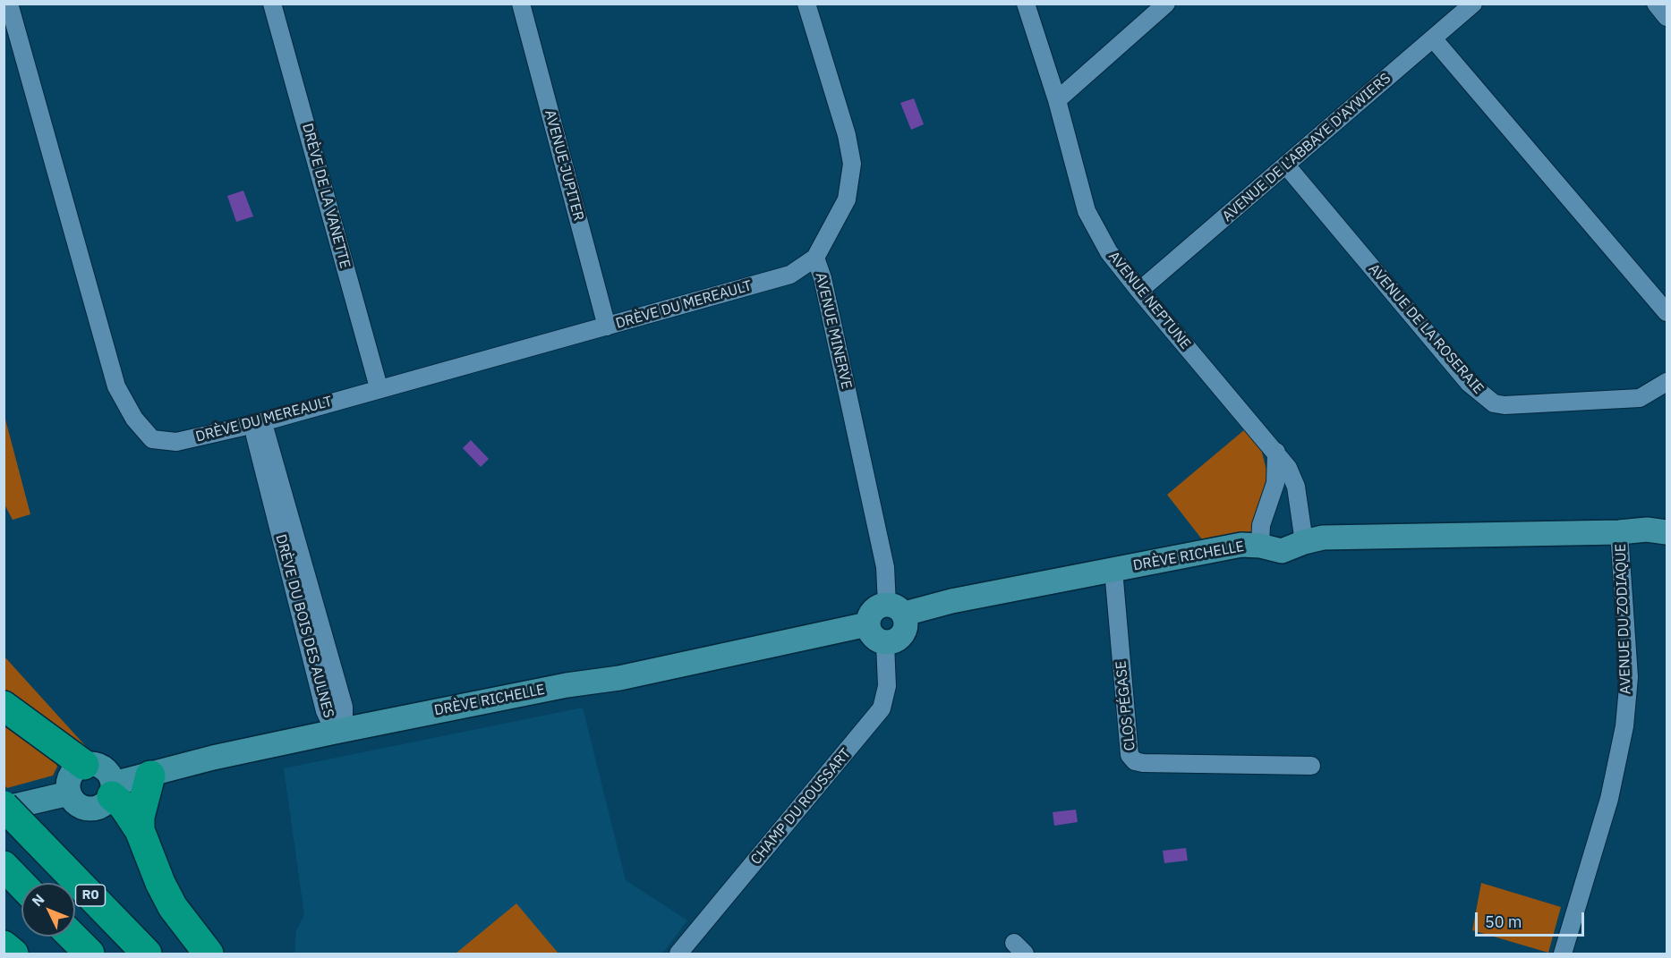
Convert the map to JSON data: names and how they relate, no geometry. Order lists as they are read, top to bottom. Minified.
{"streets":{"highway":["R0"],"street":["AVENUE DE L'ABBAYE D'AYWIERS","AVENUE JUPITER","DRÈVE DE LA VANETTE","AVENUE NEPTUNE","DRÈVE DU MEREAULT","AVENUE DE LA ROSERAIE","AVENUE MINERVE","DRÈVE RICHELLE","AVENUE DU ZODIAQUE","DRÈVE DU BOIS DES AULNES","CLOS PÉGASE","CHAMP DU ROUSSART"]},"crossings":[["AVENUE DE L'ABBAYE D'AYWIERS","AVENUE NEPTUNE"],["AVENUE DE L'ABBAYE D'AYWIERS","AVENUE DE LA ROSERAIE"],["AVENUE JUPITER","DRÈVE DU MEREAULT"],["DRÈVE DE LA VANETTE","DRÈVE DU MEREAULT"],["AVENUE NEPTUNE","DRÈVE RICHELLE"],["DRÈVE DU MEREAULT","AVENUE MINERVE"],["DRÈVE DU MEREAULT","DRÈVE DU BOIS DES AULNES"],["AVENUE MINERVE","DRÈVE RICHELLE"],["AVENUE MINERVE","CHAMP DU ROUSSART"],["DRÈVE RICHELLE","AVENUE DU ZODIAQUE"],["DRÈVE RICHELLE","DRÈVE DU BOIS DES AULNES"],["DRÈVE RICHELLE","CLOS PÉGASE"],["DRÈVE RICHELLE","CHAMP DU ROUSSART"]],"scale_bar":"50 m","north":"top left"}
